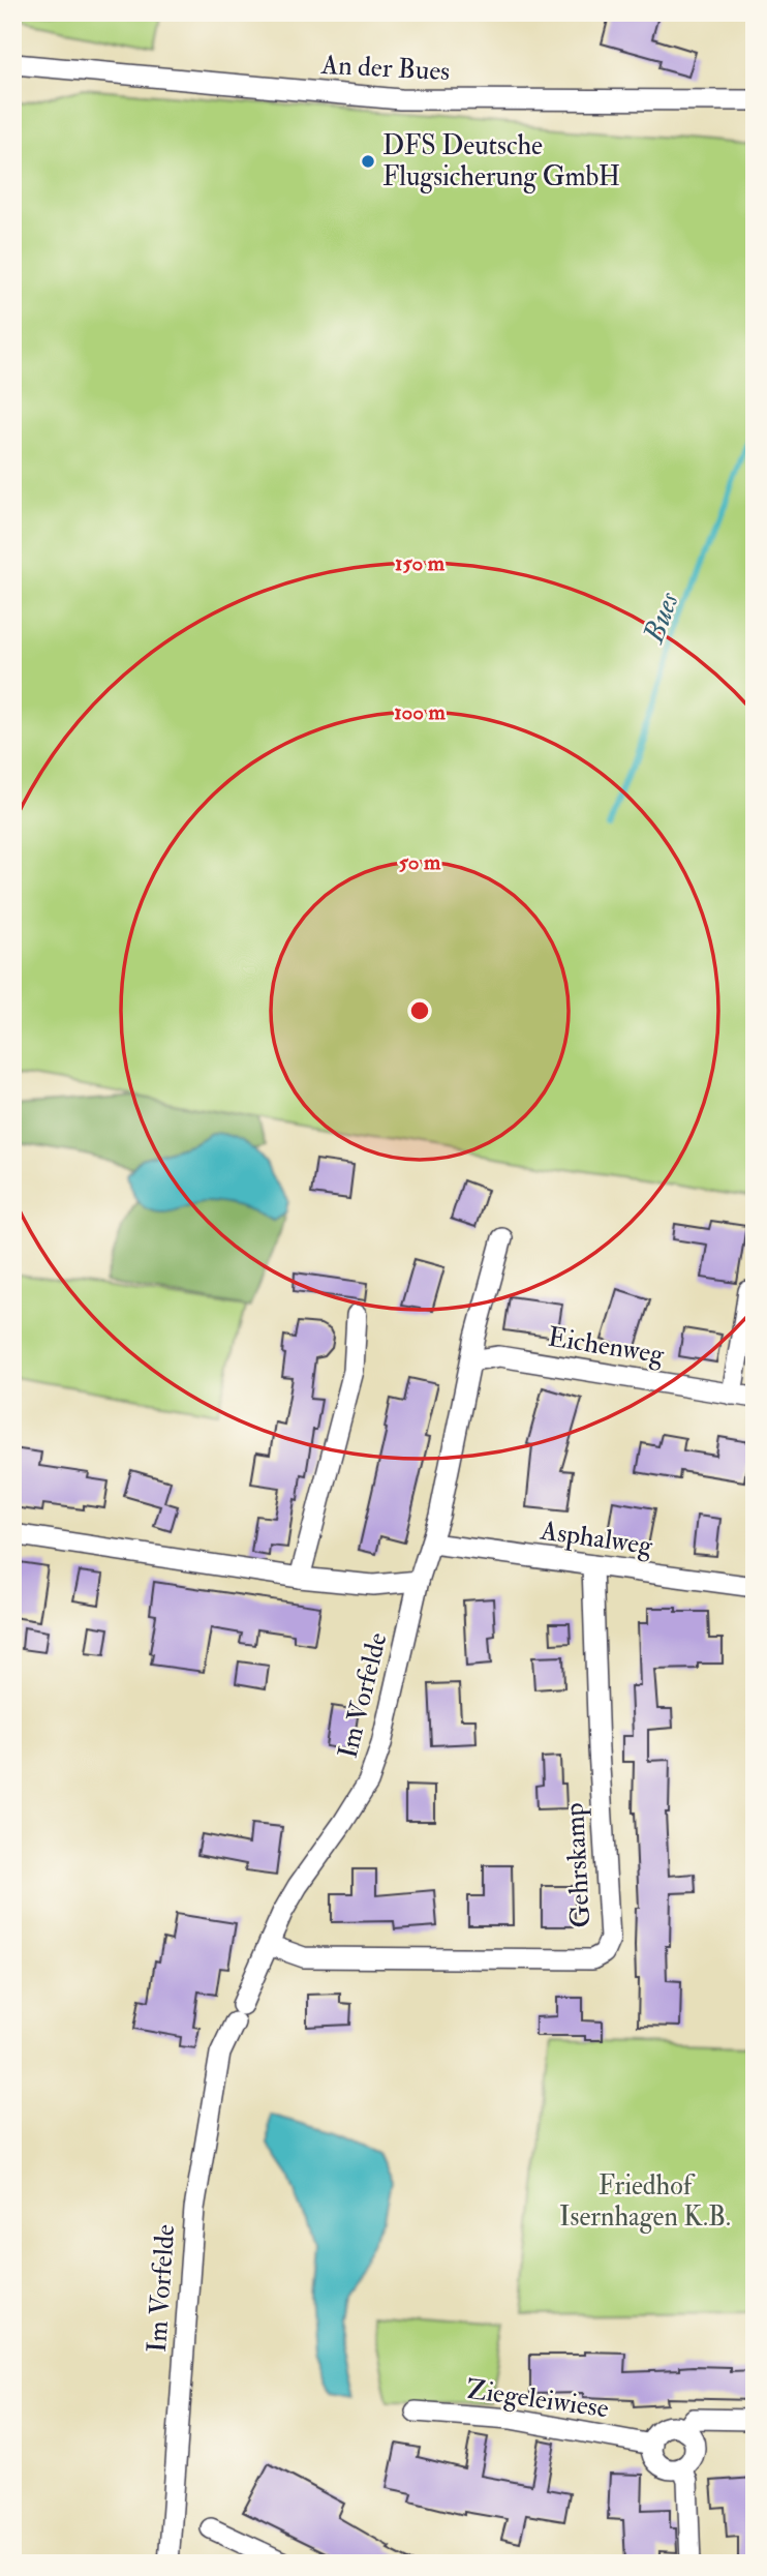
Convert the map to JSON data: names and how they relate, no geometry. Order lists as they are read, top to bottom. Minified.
{"streets":{"street":["An der Bues","Eichenweg","Asphalweg","Im Vorfelde","Gehrskamp","Ziegeleiwiese"]},"crossings":[["Asphalweg","Im Vorfelde"],["Asphalweg","Gehrskamp"],["Im Vorfelde","Gehrskamp"]],"water":["Bues"],"parks":["Friedhof Isernhagen K.B."],"places":["DFS Deutsche Flugsicherung GmbH"],"rings":["150 m","100 m","50 m"]}
